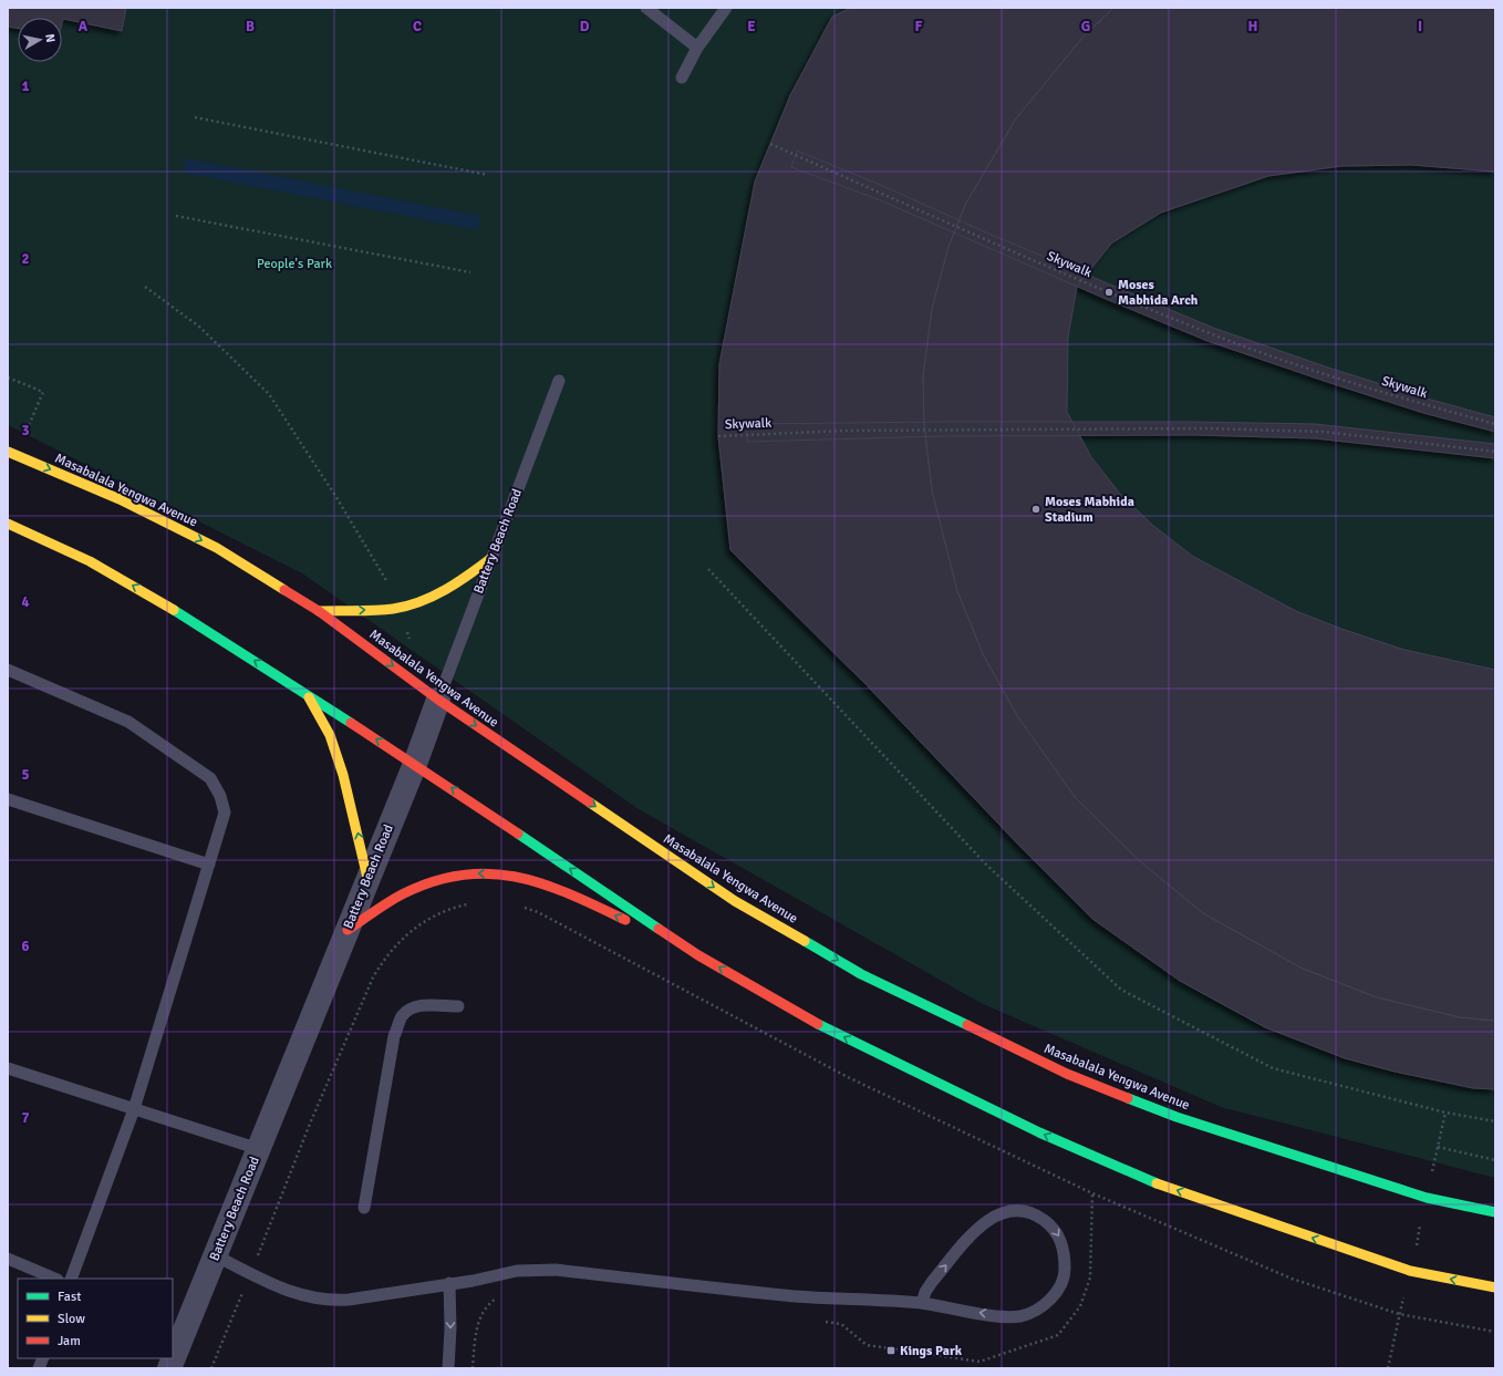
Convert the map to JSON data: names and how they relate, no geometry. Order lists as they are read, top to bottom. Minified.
{"streets":{"main road":["Masabalala Yengwa Avenue"],"street":["Battery Beach Road"],"path":["Skywalk"]},"crossings":[["Masabalala Yengwa Avenue","Battery Beach Road"]],"parks":["People's Park"],"places":{"other":["Moses Mabhida Arch","Moses Mabhida Stadium"],"transit":["Kings Park"]},"legend":["Fast","Slow","Jam"],"north":"right","grid":{"columns":["A","B","C","D","E","F","G","H","I"],"rows":["1","2","3","4","5","6","7"]}}
